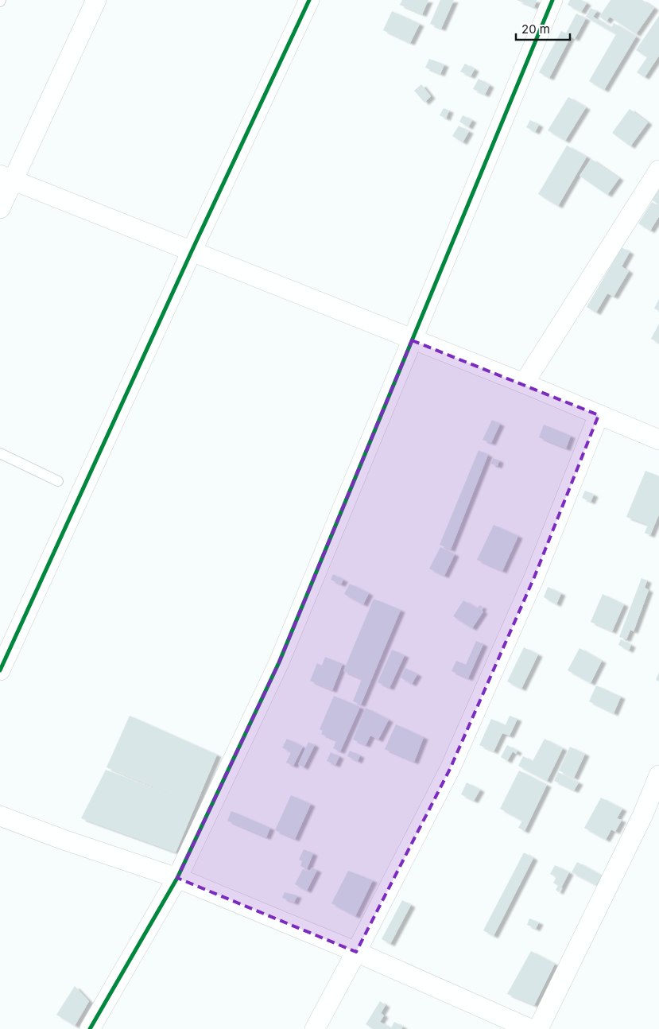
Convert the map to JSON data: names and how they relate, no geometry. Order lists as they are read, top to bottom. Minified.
{"scale_bar":"20 m"}
